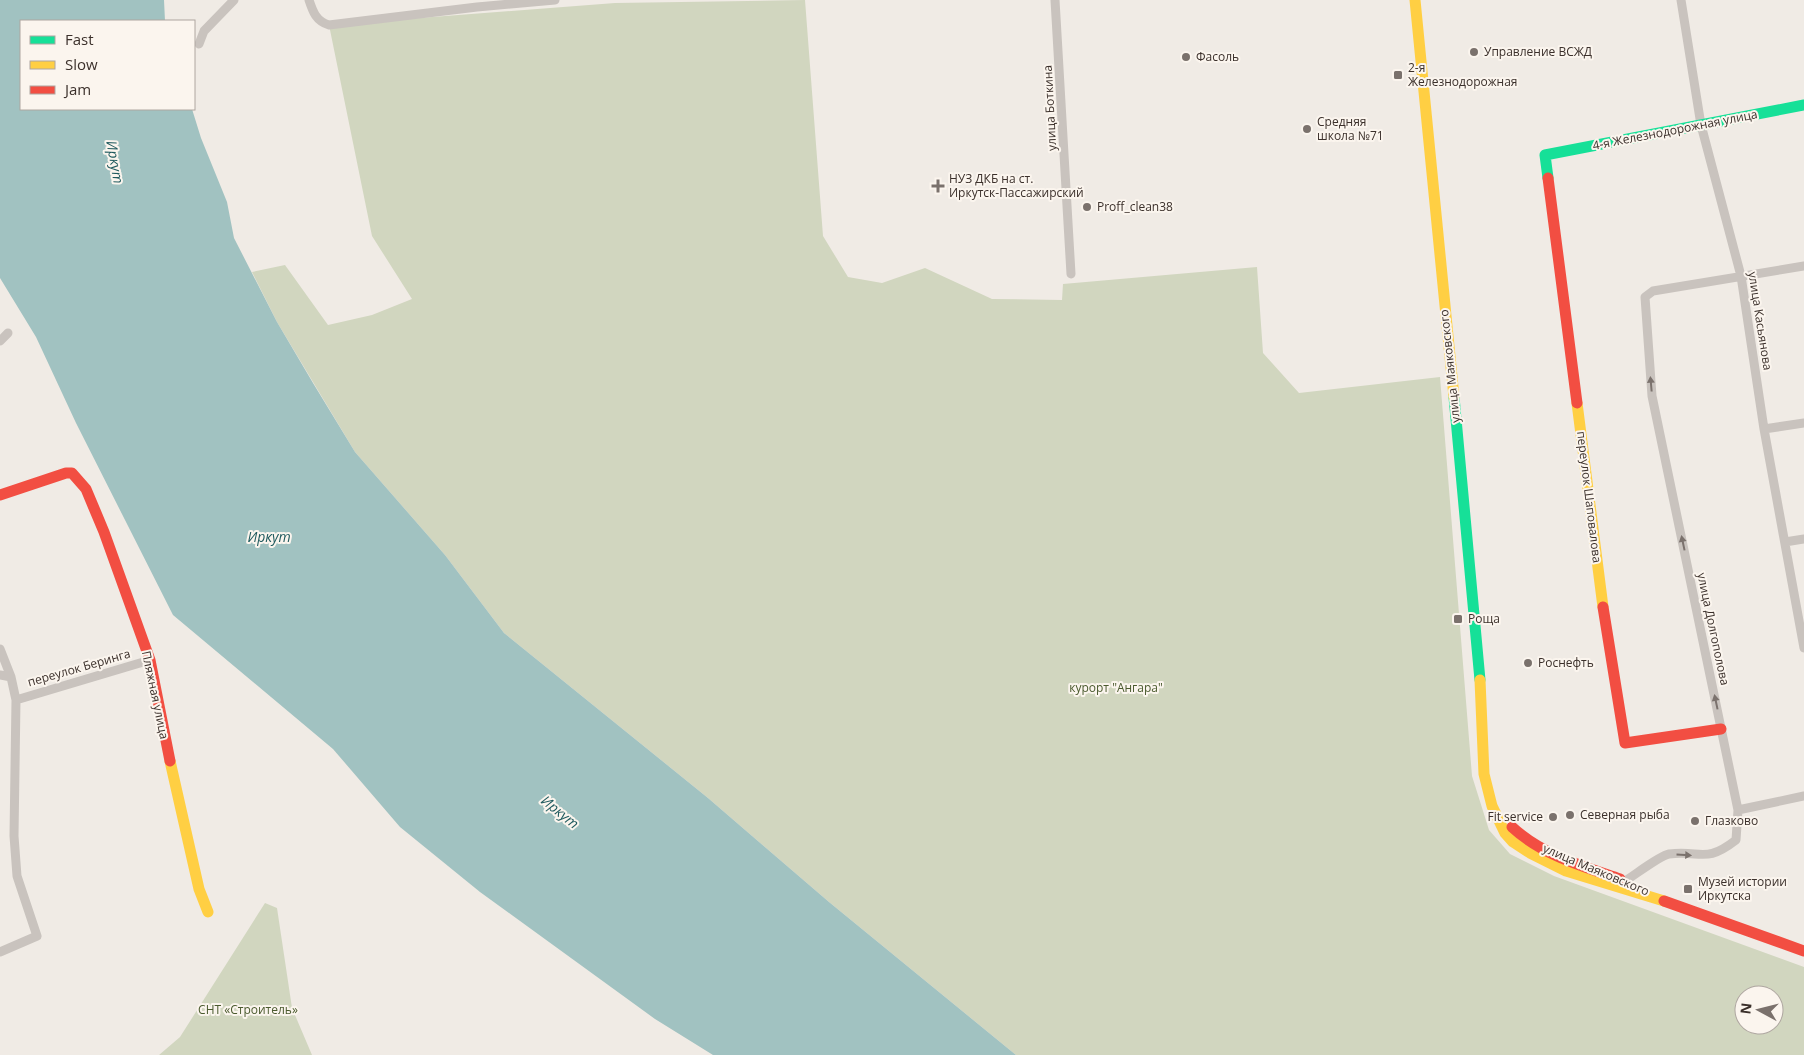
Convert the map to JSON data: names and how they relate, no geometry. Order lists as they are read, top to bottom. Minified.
{"streets":{"street":["улица Боткина","4-я Железнодорожная улица","улица Касьянова","улица Маяковского","переулок Шаповалова","улица Долгополова","переулок Беринга","Пляжная улица"]},"crossings":[["4-я Железнодорожная улица","улица Касьянова"],["4-я Железнодорожная улица","переулок Шаповалова"],["улица Касьянова","улица Долгополова"],["улица Маяковского","улица Долгополова"],["переулок Шаповалова","улица Долгополова"],["переулок Беринга","Пляжная улица"]],"water":["Иркут"],"parks":["курорт \"Ангара\"","СНТ «Строитель»"],"places":{"other":["Управление ВСЖД","Фасоль","Средняя школа №71","Proff_clean38","Роснефть","Северная рыба","Fit service","Глазково"],"transit":["2-я Железнодорожная","Роща","Музей истории Иркутска"],"health":["НУЗ ДКБ на ст. Иркутск-Пассажирский"]},"legend":["Fast","Slow","Jam"],"north":"left"}
